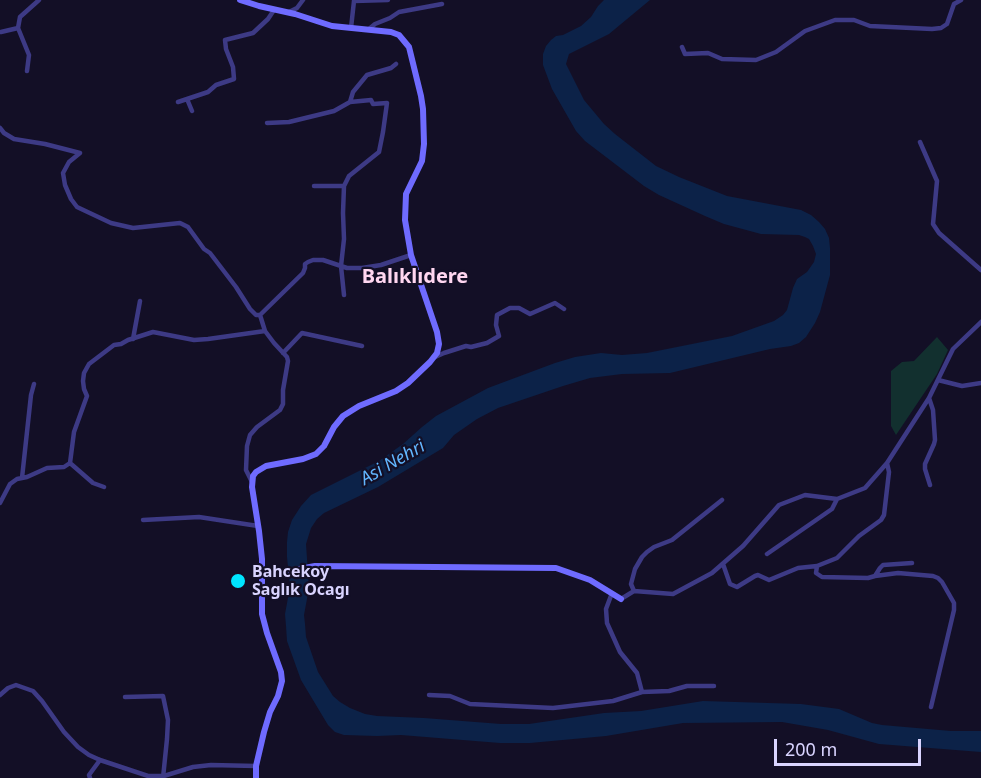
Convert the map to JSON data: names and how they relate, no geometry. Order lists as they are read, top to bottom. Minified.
{"districts":["Balıklıdere"],"water":["Asi Nehri"],"places":["Bahcekoy Saglık Ocagı"],"scale_bar":"200 m"}
